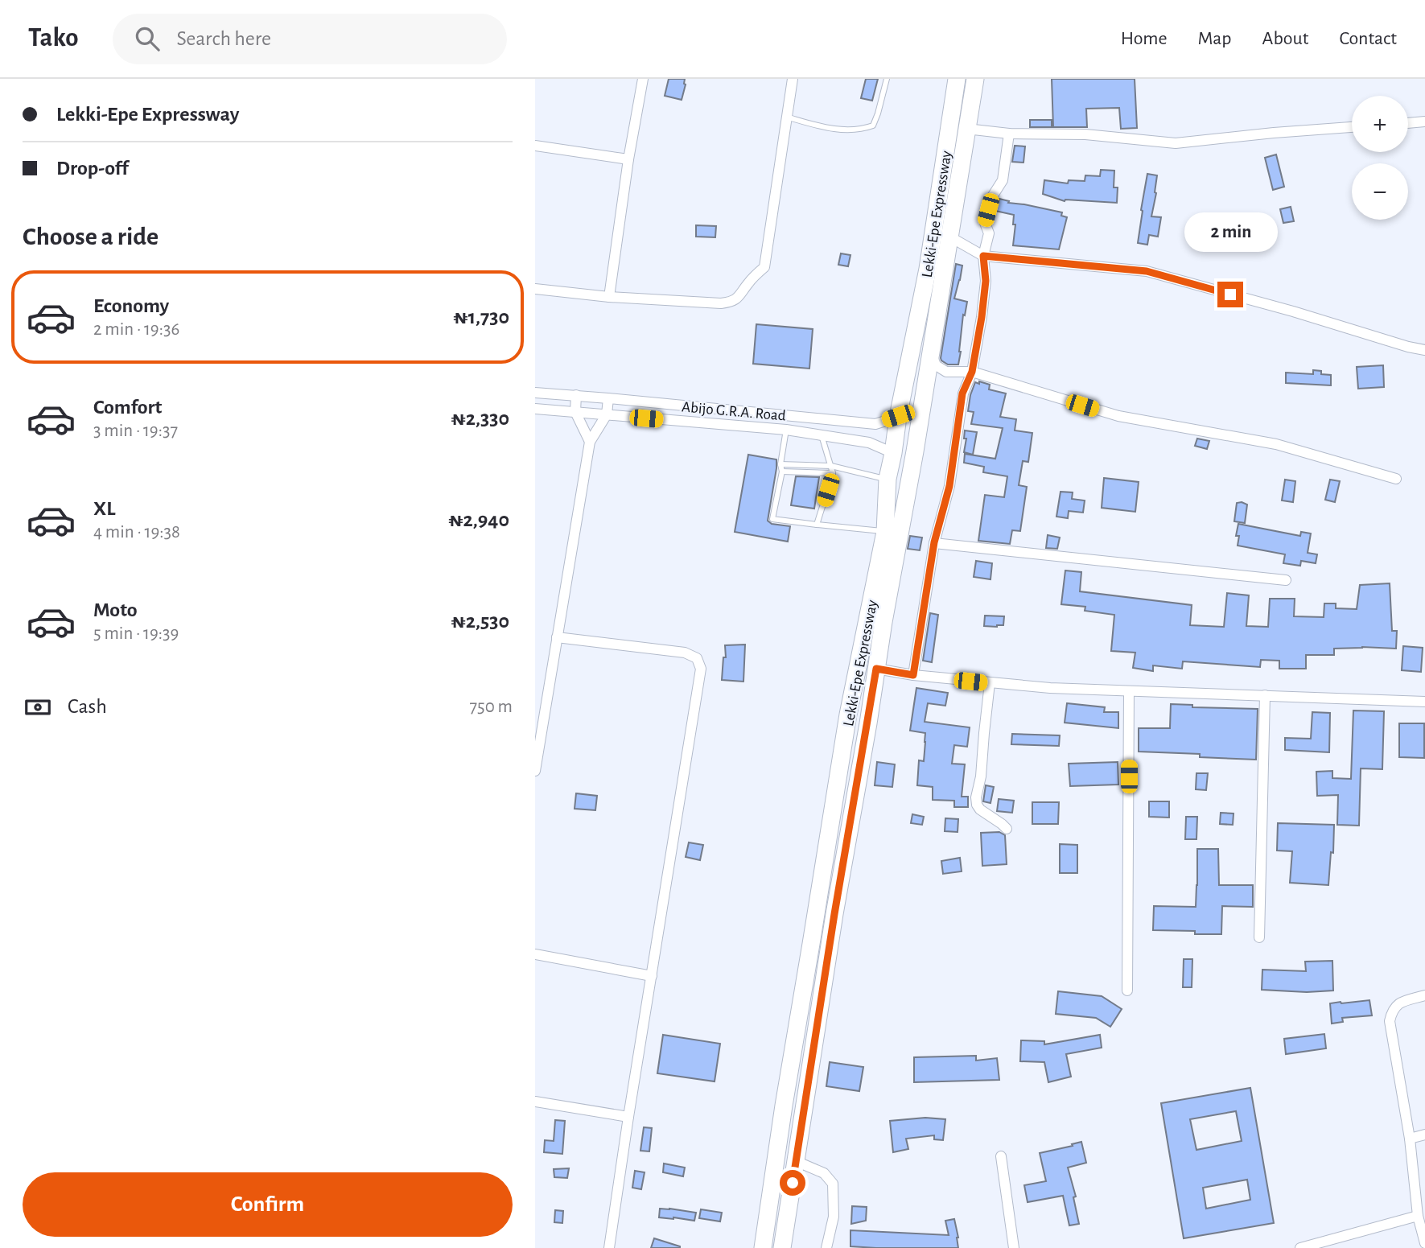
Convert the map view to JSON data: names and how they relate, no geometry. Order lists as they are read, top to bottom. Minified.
{"streets":{"highway":["Lekki-Epe Expressway"],"street":["Abijo G.R.A. Road"]},"crossings":[["Lekki-Epe Expressway","Abijo G.R.A. Road"]],"page":{"header":"Tako","search":"Search here","nav":["Home","Map","About","Contact"],"banner":["Lekki-Epe Expressway","Drop-off"],"map_buttons":["+","−"],"heading":"Choose a ride","bubble":"2 min","list":[{"name":"Economy","note":"2 min · 19:36","value":"₦1,730"},{"name":"Comfort","note":"3 min · 19:37","value":"₦2,330"},{"name":"XL","note":"4 min · 19:38","value":"₦2,940"},{"name":"Moto","note":"5 min · 19:39","value":"₦2,530"}],"pay":["Cash","750 m"],"buttons":"Confirm"}}
